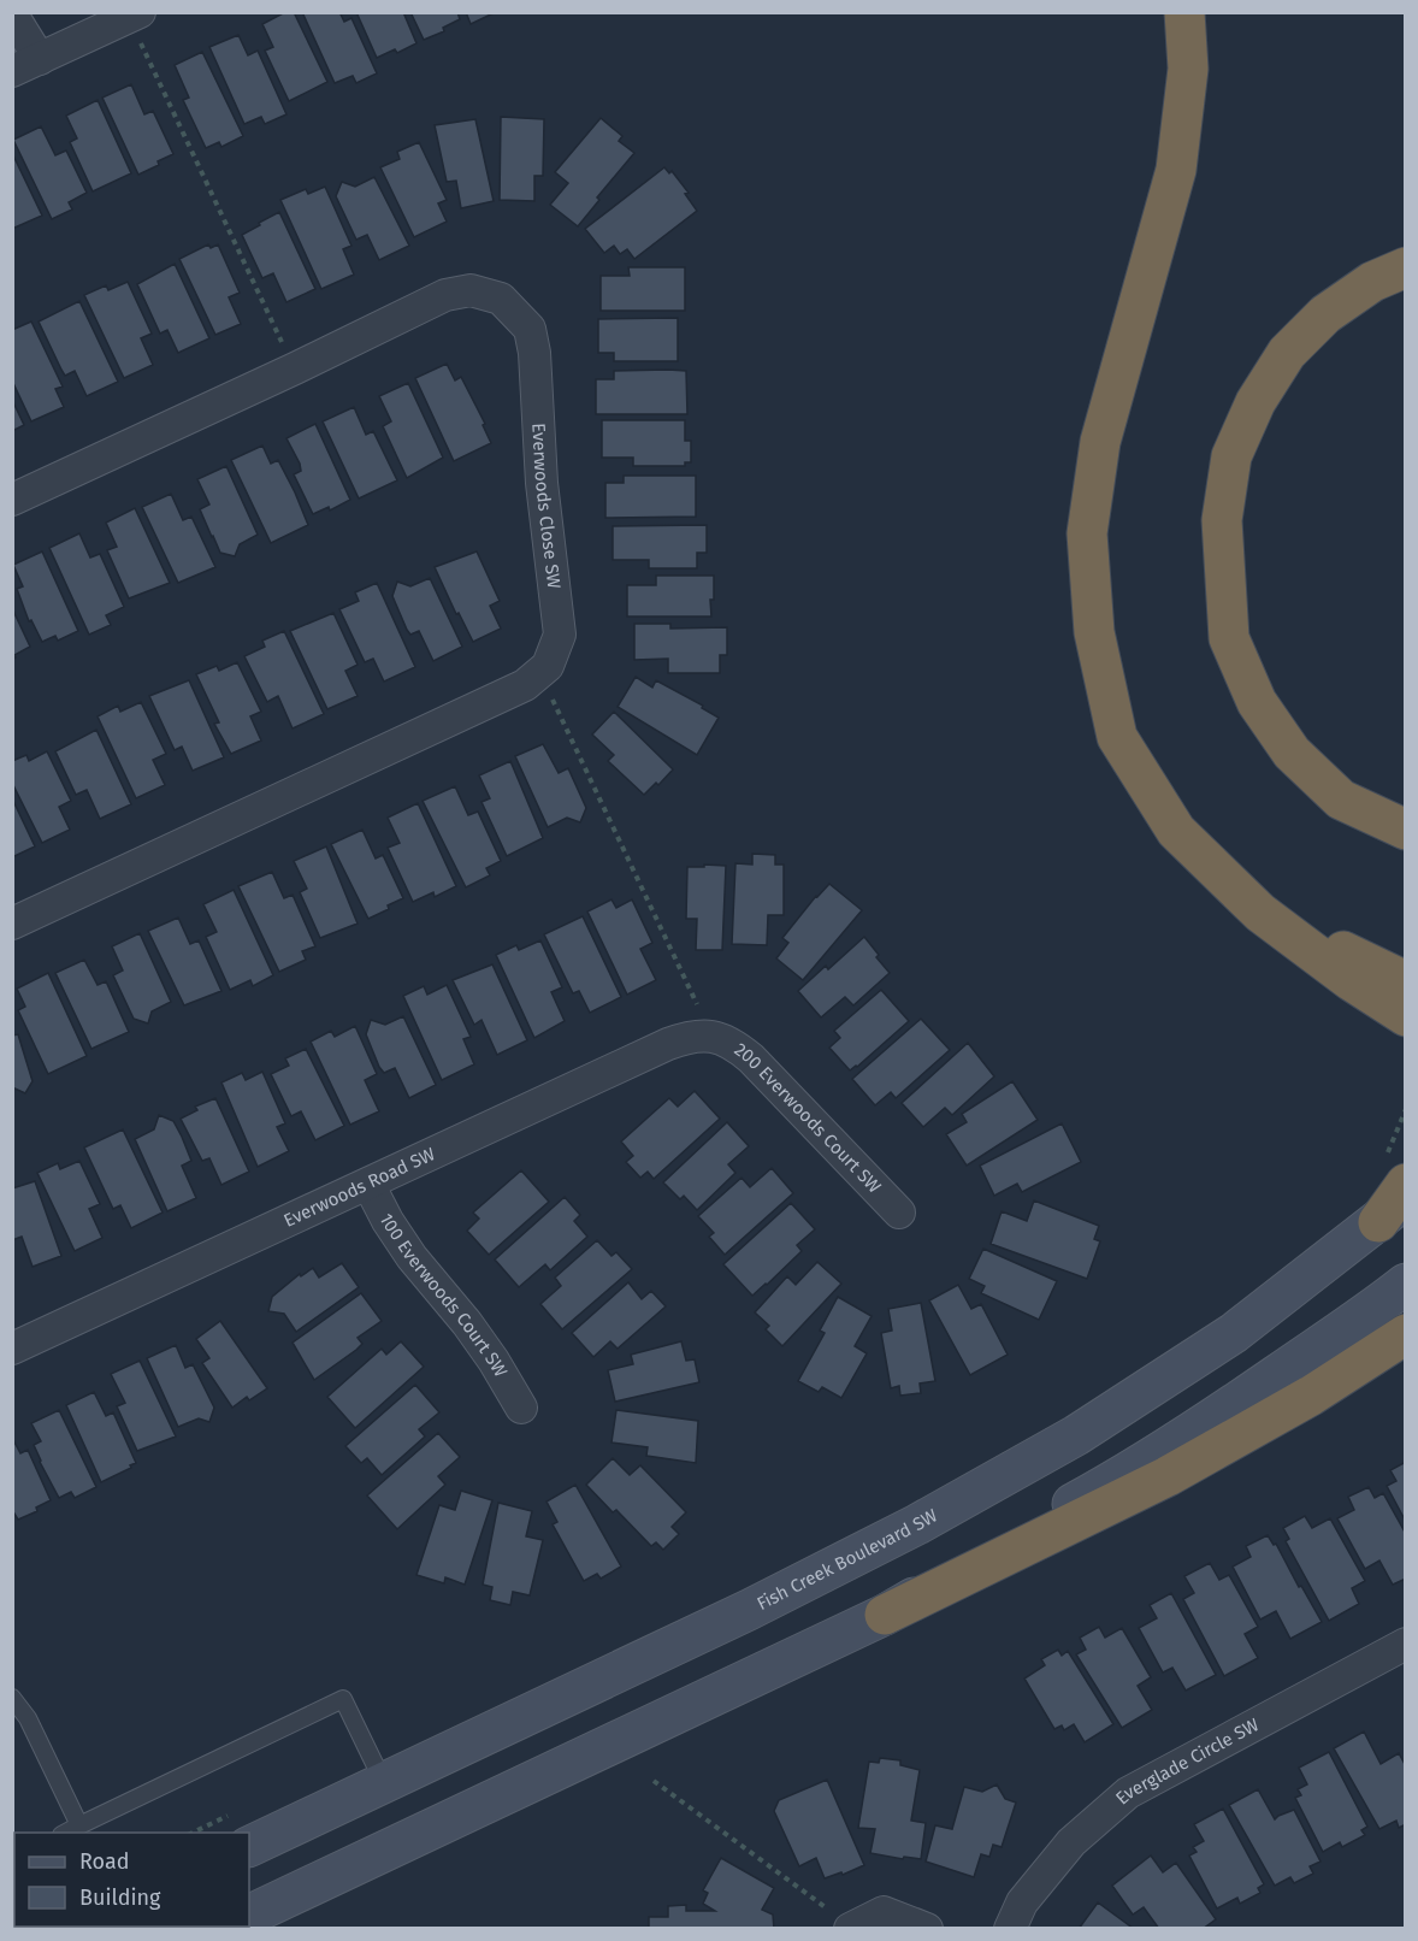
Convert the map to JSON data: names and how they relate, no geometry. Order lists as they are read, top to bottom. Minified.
{"streets":{"main road":["Fish Creek Boulevard SW"],"street":["Everwoods Close SW","200 Everwoods Court SW","Everwoods Road SW","100 Everwoods Court SW","Everglade Circle SW"]},"crossings":[["200 Everwoods Court SW","Everwoods Road SW"],["Everwoods Road SW","100 Everwoods Court SW"]],"legend":["Road","Building"]}
